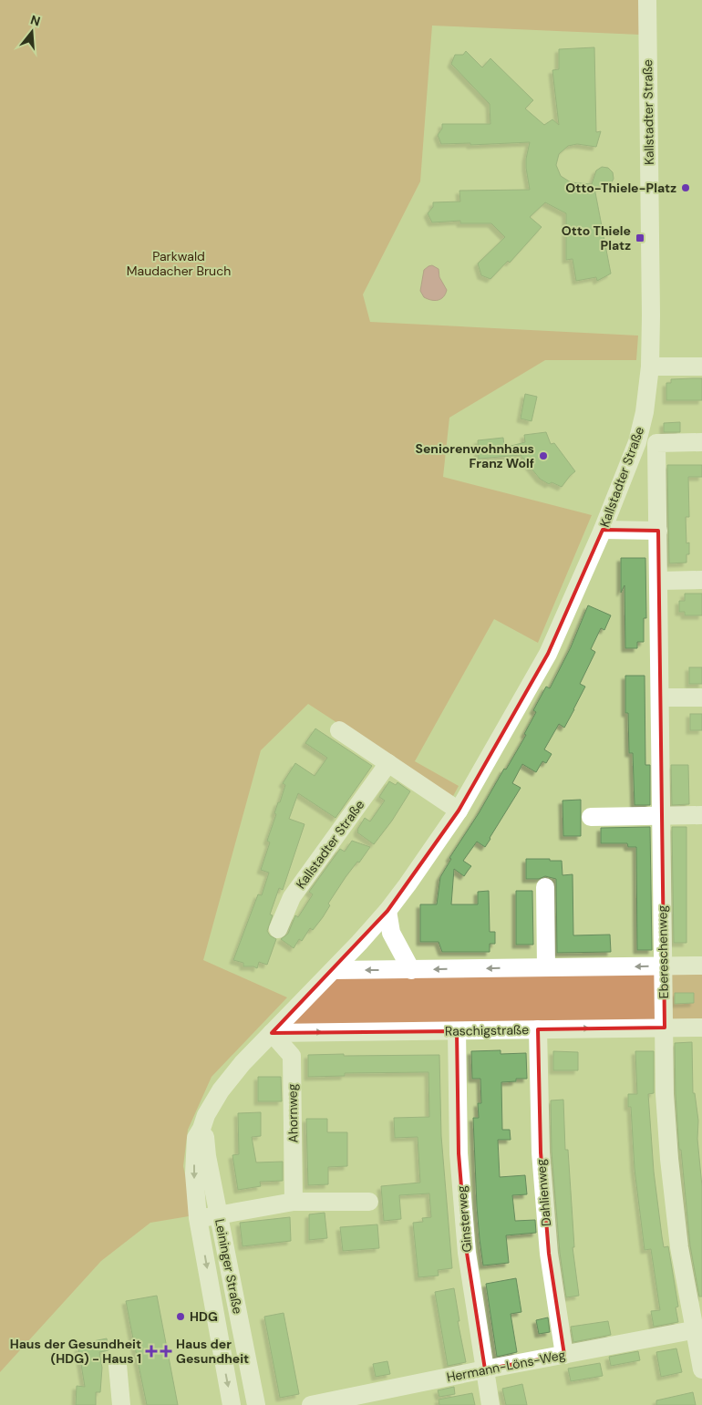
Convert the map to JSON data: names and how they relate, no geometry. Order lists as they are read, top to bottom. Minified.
{"streets":{"street":["Kallstadter Straße","Ebereschenweg","Raschigstraße","Ahornweg","Dahlienweg","Ginsterweg","Leininger Straße","Hermann-Löns-Weg"]},"crossings":[["Kallstadter Straße","Leininger Straße"],["Ebereschenweg","Raschigstraße"],["Ebereschenweg","Hermann-Löns-Weg"],["Raschigstraße","Ahornweg"],["Raschigstraße","Dahlienweg"],["Raschigstraße","Ginsterweg"],["Raschigstraße","Leininger Straße"],["Ahornweg","Leininger Straße"],["Dahlienweg","Hermann-Löns-Weg"],["Ginsterweg","Hermann-Löns-Weg"]],"parks":["Parkwald Maudacher Bruch"],"places":{"other":["Otto-Thiele-Platz","Seniorenwohnhaus Franz Wolf","HDG"],"transit":["Otto Thiele Platz"],"health":["Haus der Gesundheit (HDG) - Haus 1","Haus der Gesundheit"]},"north":"top"}
